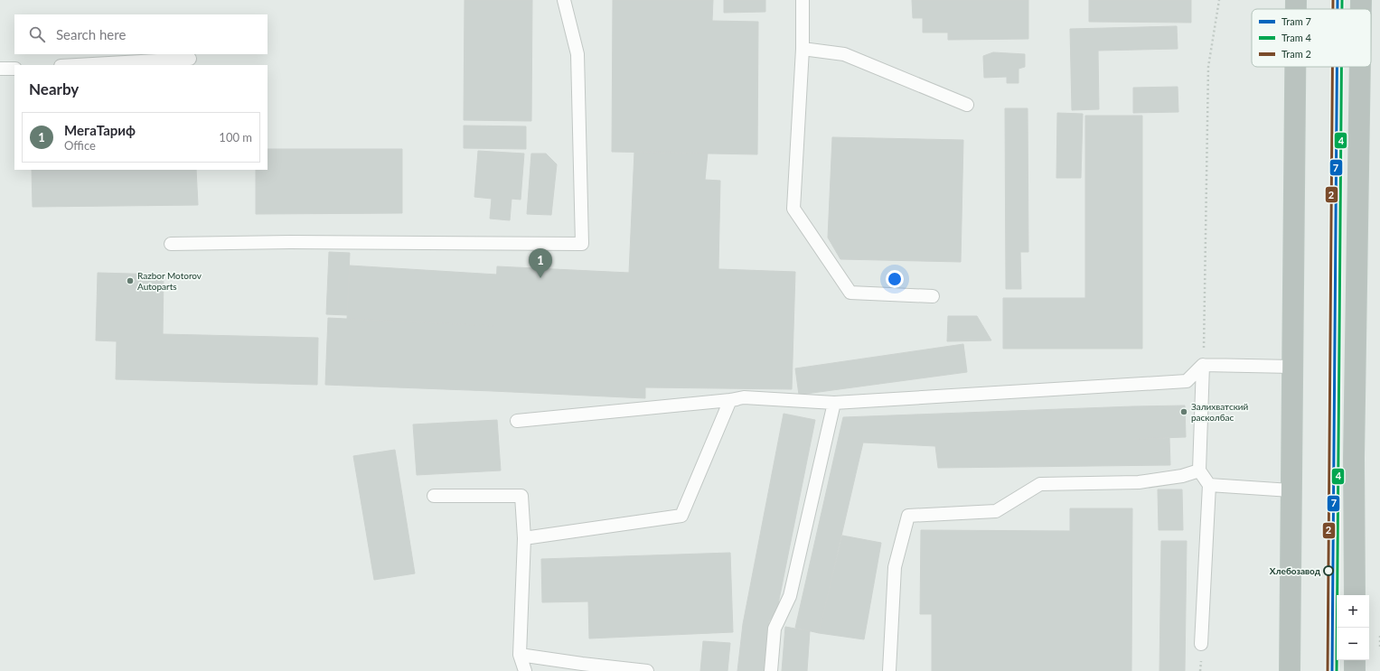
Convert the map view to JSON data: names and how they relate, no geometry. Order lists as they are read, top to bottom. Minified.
{"places":["Razbor Motorov Autoparts","Залихватский расколбас","Хлебозавод"],"lines":["tram line 7","tram line 4","tram line 2"],"legend":["Tram 7","Tram 4","Tram 2"],"page":{"search":"Search here","heading":"Nearby","list":[{"mark":"1","name":"МегаТариф","note":"Office","value":"100 m"}],"pins":"1","map_buttons":["+","−"]}}
